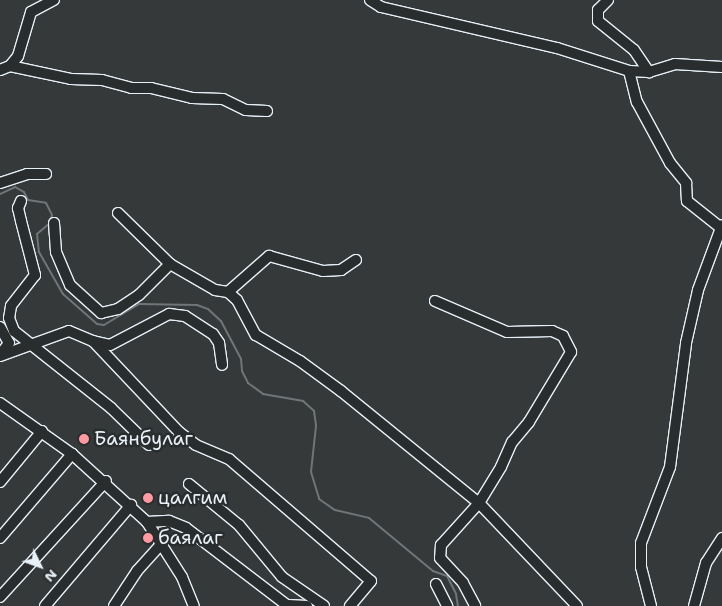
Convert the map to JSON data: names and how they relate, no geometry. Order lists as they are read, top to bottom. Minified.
{"places":["Баянбулаг","цалгим","баялаг"],"north":"bottom right"}
